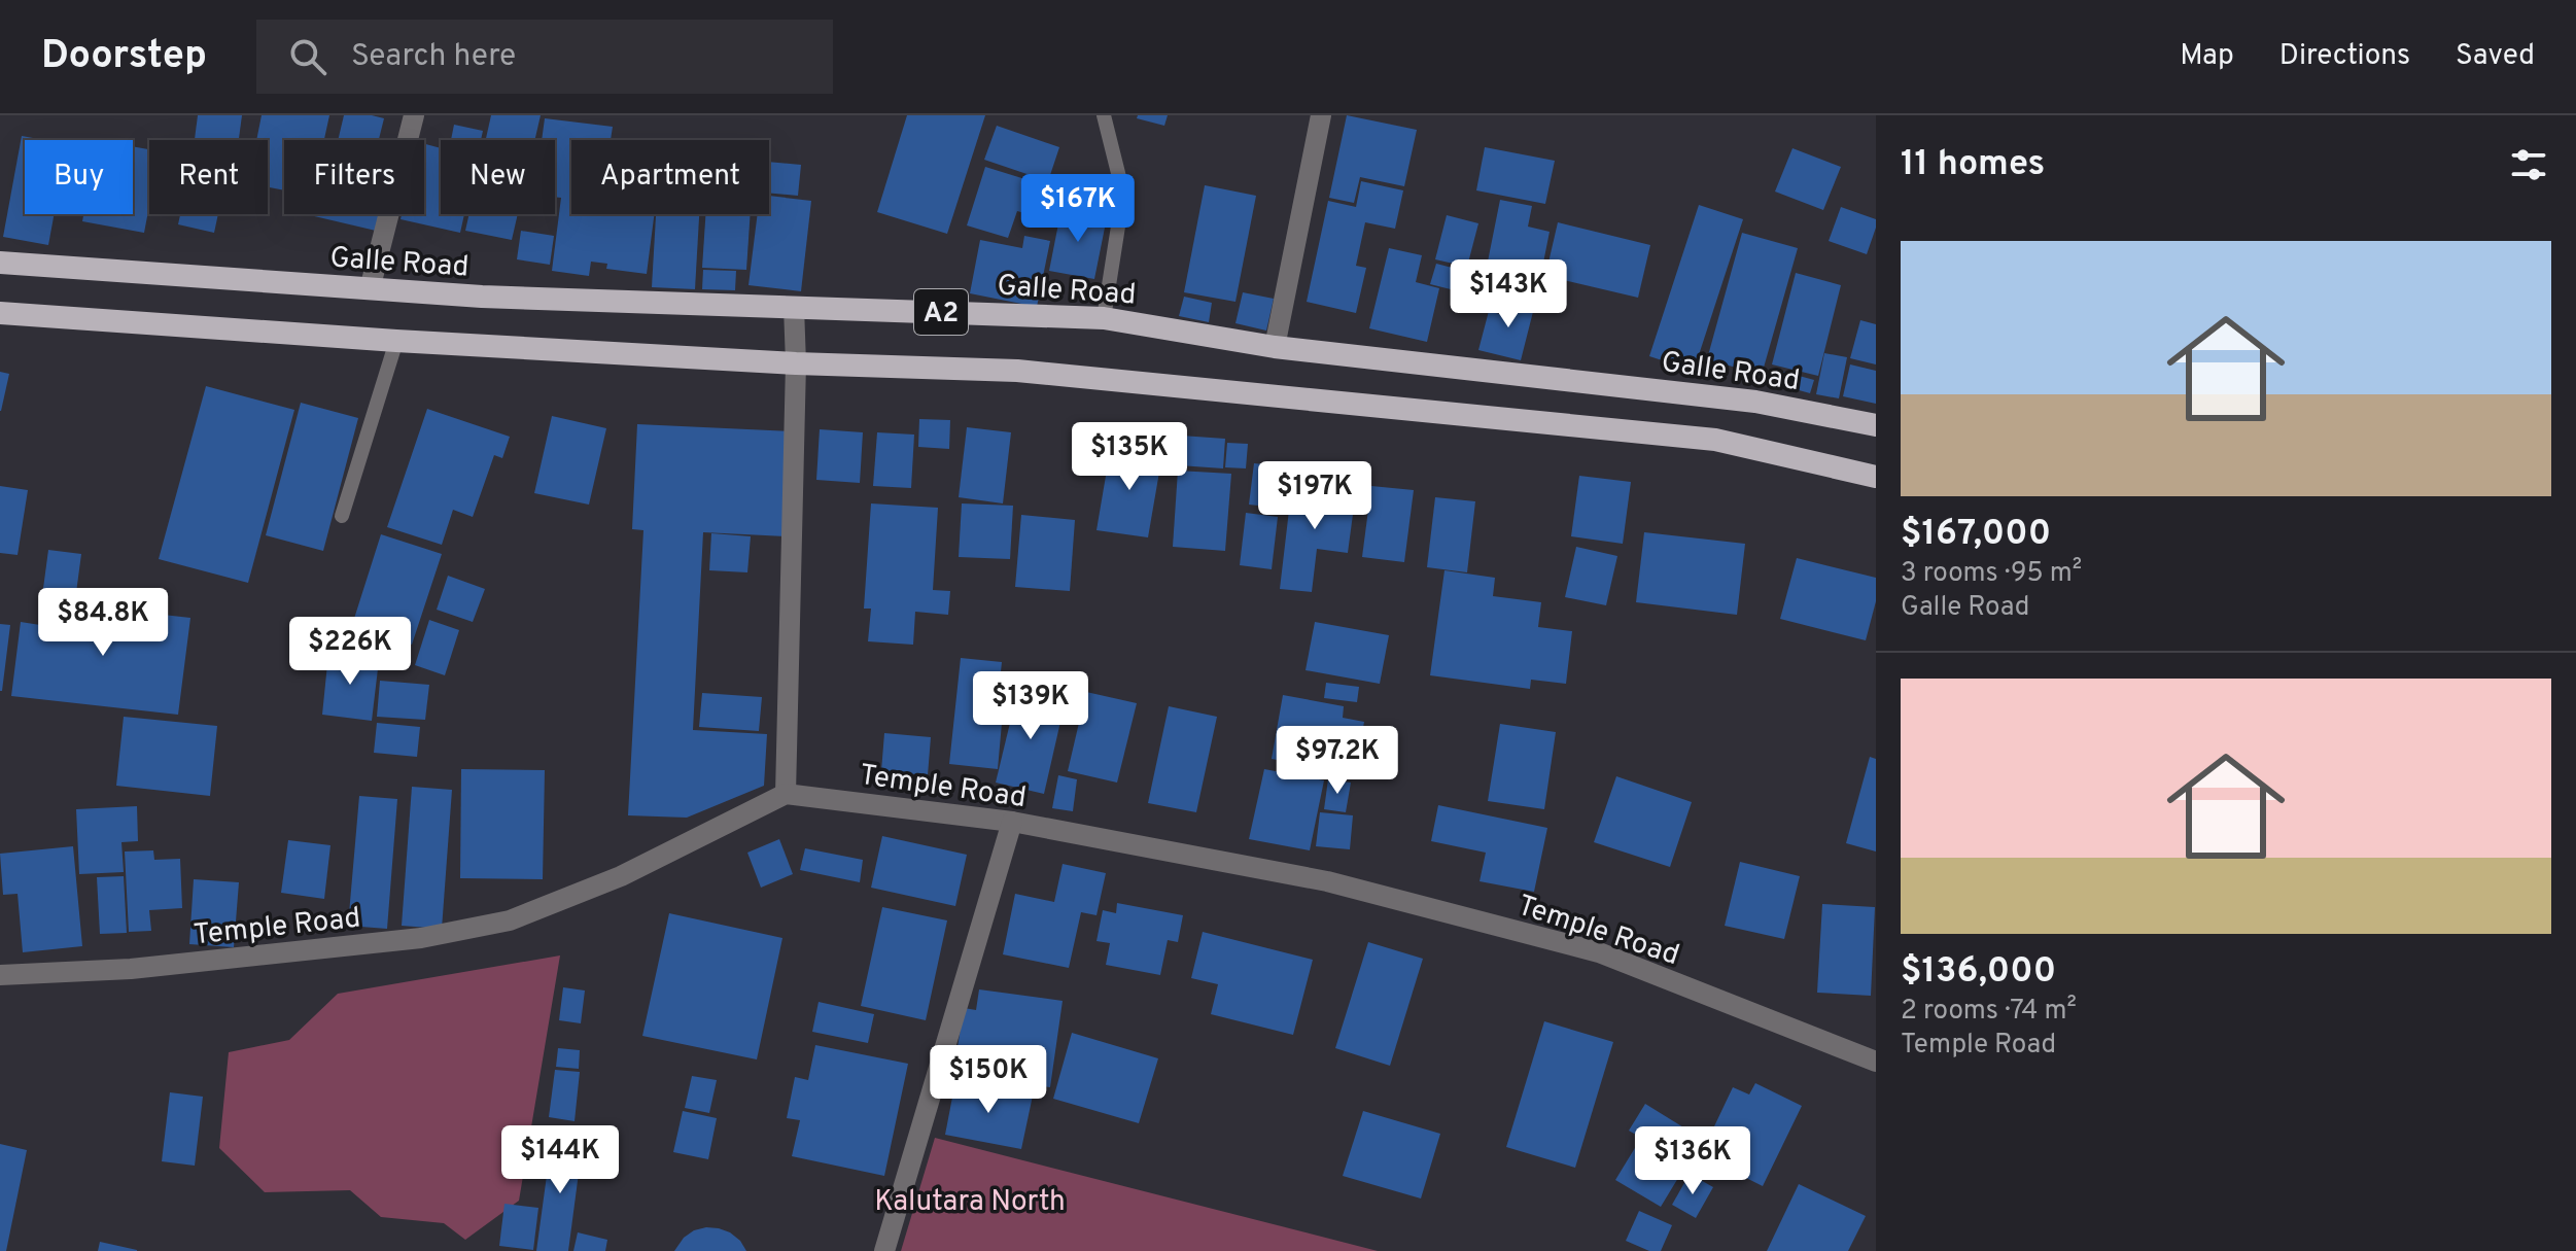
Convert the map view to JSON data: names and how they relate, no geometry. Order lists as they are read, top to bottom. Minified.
{"streets":{"highway":["Galle Road","A2"],"street":["Temple Road"]},"parks":["Kalutara North"],"page":{"header":"Doorstep","search":"Search here","nav":["Map","Directions","Saved"],"heading":"11 homes","chip":["Buy","Rent","Filters","New","Apartment"],"price":["$167K","$143K","$135K","$197K","$84.8K","$226K","$139K","$97.2K","$150K","$144K","$136K"],"list":[{"name":"$167,000","note":"3 rooms · 95 m² · Galle Road"},{"name":"$136,000","note":"2 rooms · 74 m² · Temple Road"}]}}
